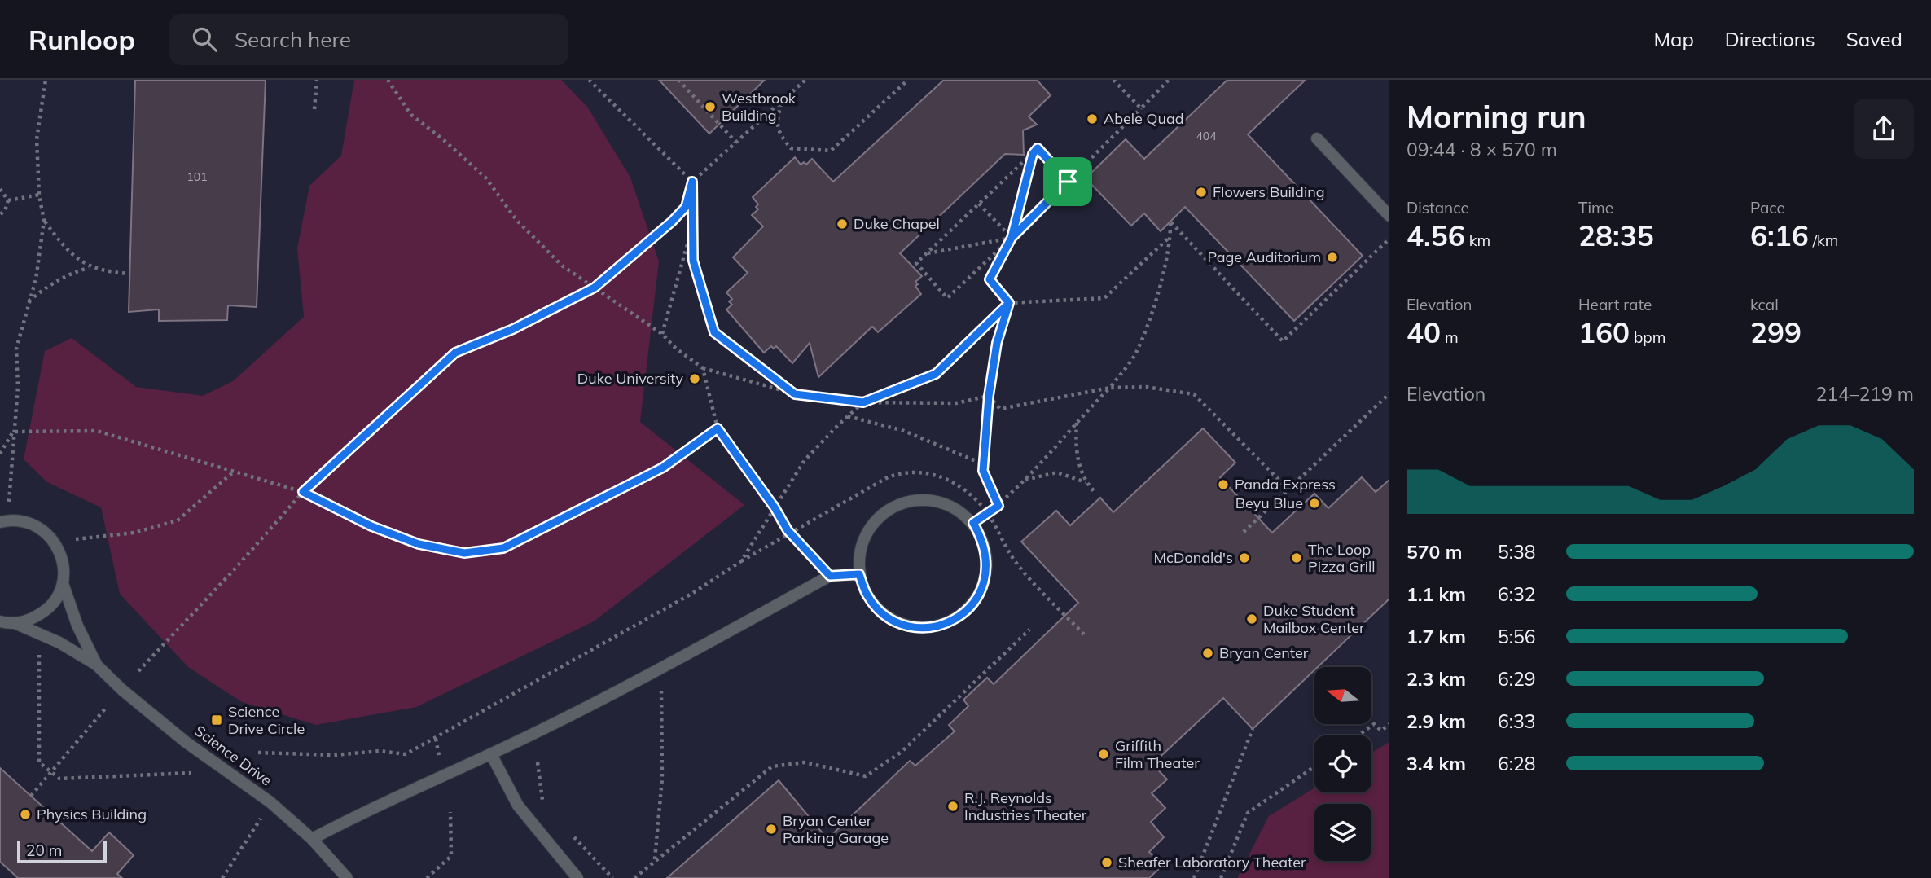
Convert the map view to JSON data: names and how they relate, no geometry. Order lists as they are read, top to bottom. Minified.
{"streets":{"street":["Science Drive"]},"places":{"other":["Westbrook Building","Abele Quad","Flowers Building","Duke Chapel","Page Auditorium","Duke University","Panda Express","Beyu Blue","McDonald's","The Loop Pizza Grill","Duke Student Mailbox Center","Bryan Center","Griffith Film Theater","R.J. Reynolds Industries Theater","Physics Building","Bryan Center Parking Garage","Sheafer Laboratory Theater"],"transit":["Science Drive Circle"]},"house_numbers":["404","101"],"scale_bar":"20 m","north":"left","page":{"header":"Runloop","search":"Search here","nav":["Map","Directions","Saved"],"heading":["Morning run","09:44 · 8 × 570 m"],"stats":[["Distance","4.56 km"],["Time","28:35"],["Pace","6:16 /km"],["Elevation","40 m"],["Heart rate","160 bpm"],["kcal","299"]],"chart":["Elevation","214–219 m"],"list":[{"name":"570 m","note":"5:38"},{"name":"1.1 km","note":"6:32"},{"name":"1.7 km","note":"5:56"},{"name":"2.3 km","note":"6:29"},{"name":"2.9 km","note":"6:33"},{"name":"3.4 km","note":"6:28"}],"scale":"20 m"}}
